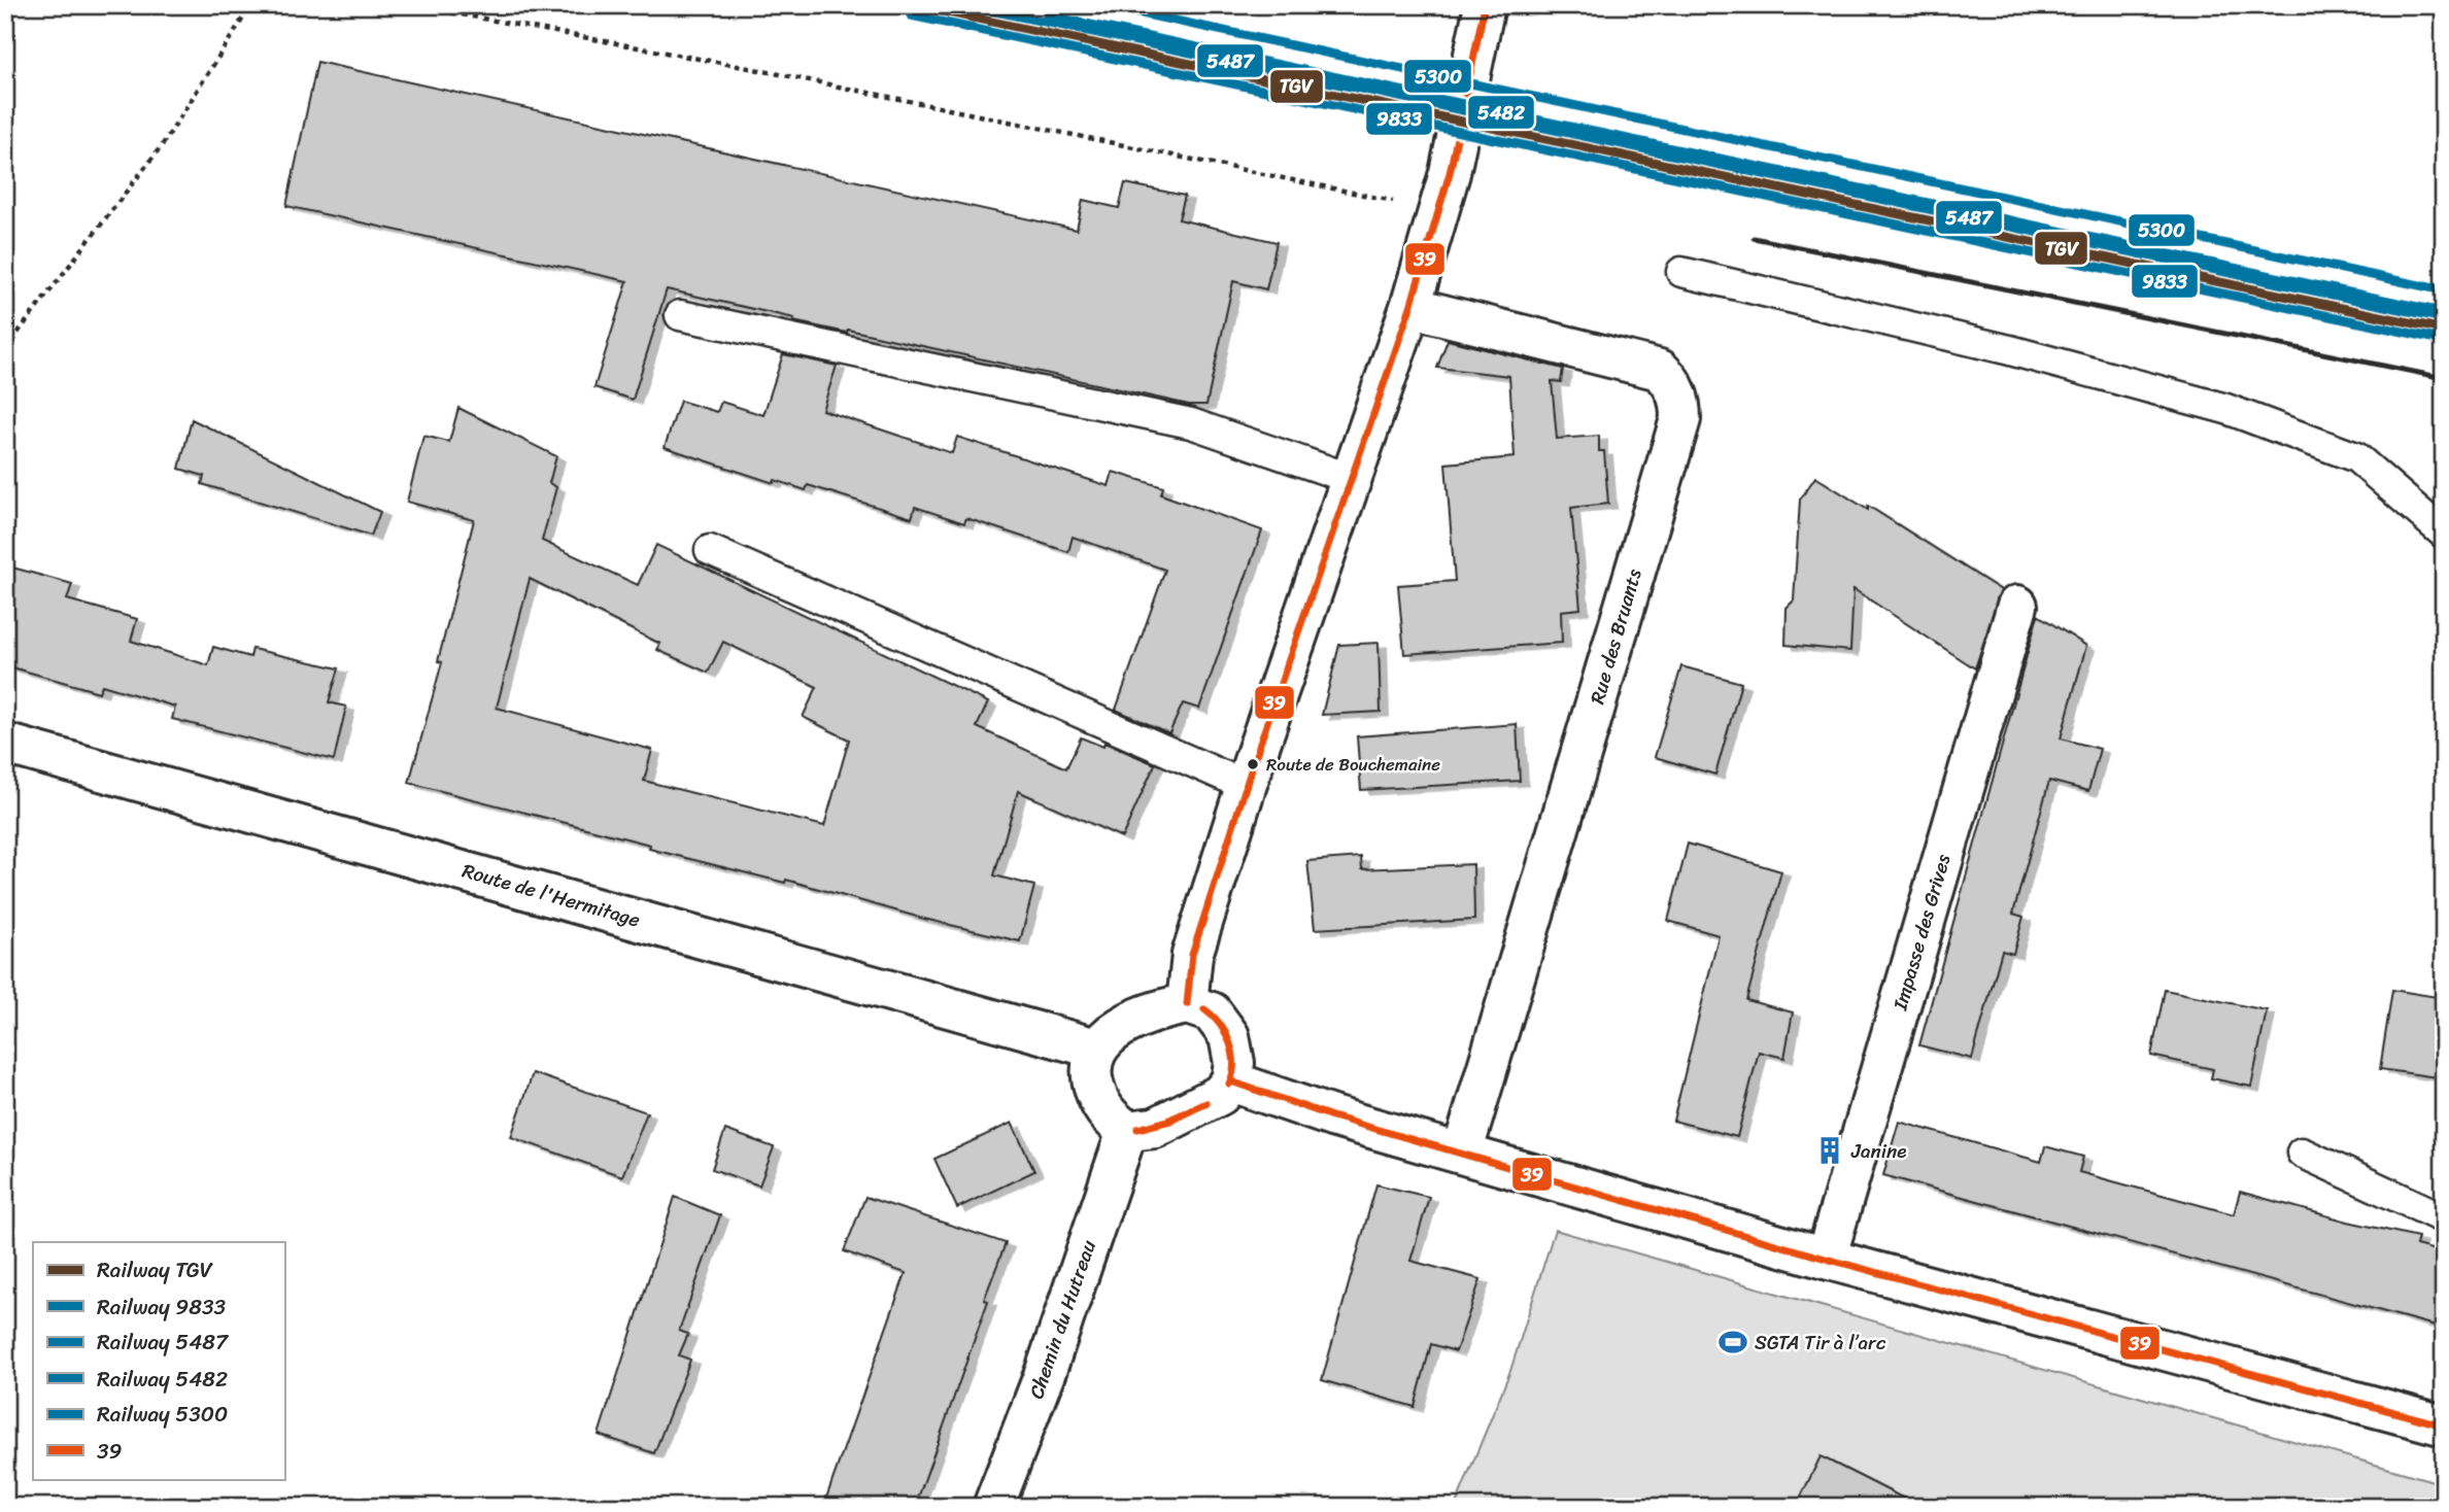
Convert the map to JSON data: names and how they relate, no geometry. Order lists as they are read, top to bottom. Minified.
{"streets":{"street":["Rue des Bruants","Route de l'Hermitage","Impasse des Grives","Chemin du Hutreau"]},"crossings":[["Route de l'Hermitage","Chemin du Hutreau"]],"places":{"other":["Route de Bouchemaine"],"building":["Janine"],"sports":["SGTA Tir à l’arc"]},"lines":["rail line TGV","rail line 5487","rail line 5300","transit line 39","rail line 9833","rail line 5482"],"legend":["Railway TGV","Railway 9833","Railway 5487","Railway 5482","Railway 5300","39"]}
